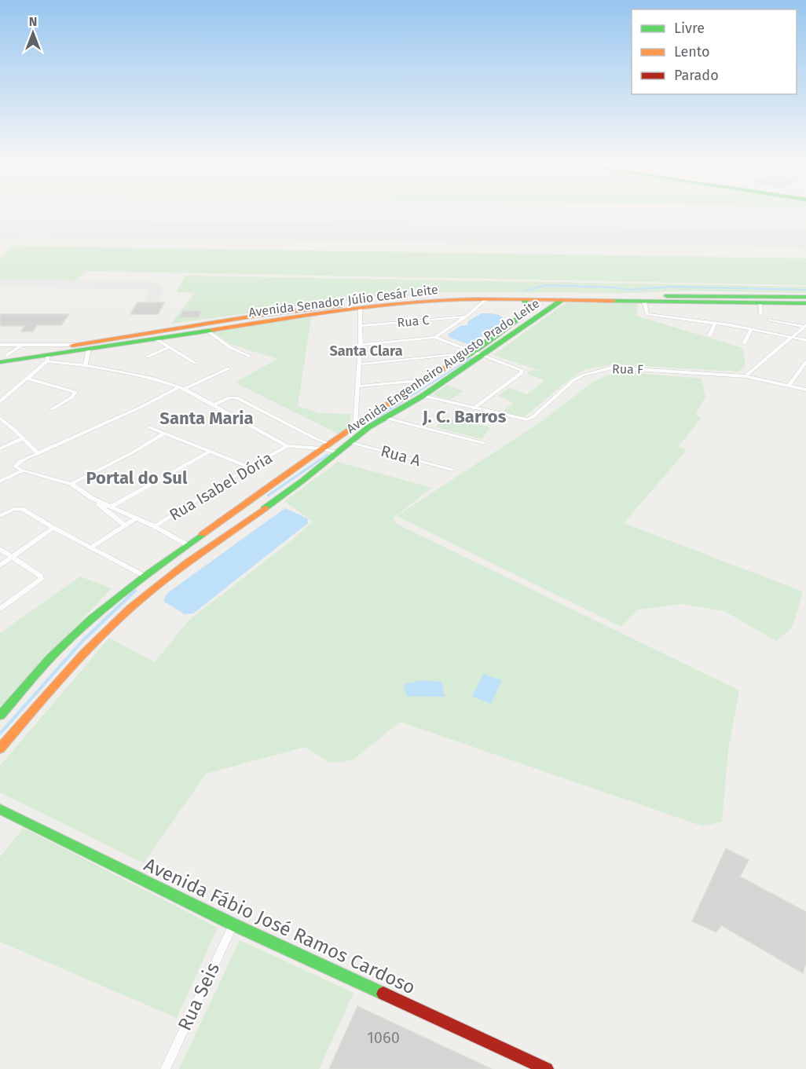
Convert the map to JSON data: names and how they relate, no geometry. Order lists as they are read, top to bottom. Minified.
{"streets":{"main road":["Avenida Senador Júlio Cesár Leite","Avenida Engenheiro Augusto Prado Leite","Avenida Fábio José Ramos Cardoso"],"street":["Rua C","Rua F","Rua A","Rua Isabel Dória","Rua Seis"]},"crossings":[["Avenida Senador Júlio Cesár Leite","Avenida Engenheiro Augusto Prado Leite"],["Avenida Engenheiro Augusto Prado Leite","Rua A"],["Avenida Fábio José Ramos Cardoso","Rua Seis"]],"districts":["Santa Clara","J. C. Barros","Santa Maria","Portal do Sul"],"house_numbers":["1060"],"legend":["Livre","Lento","Parado"],"north":"top"}
